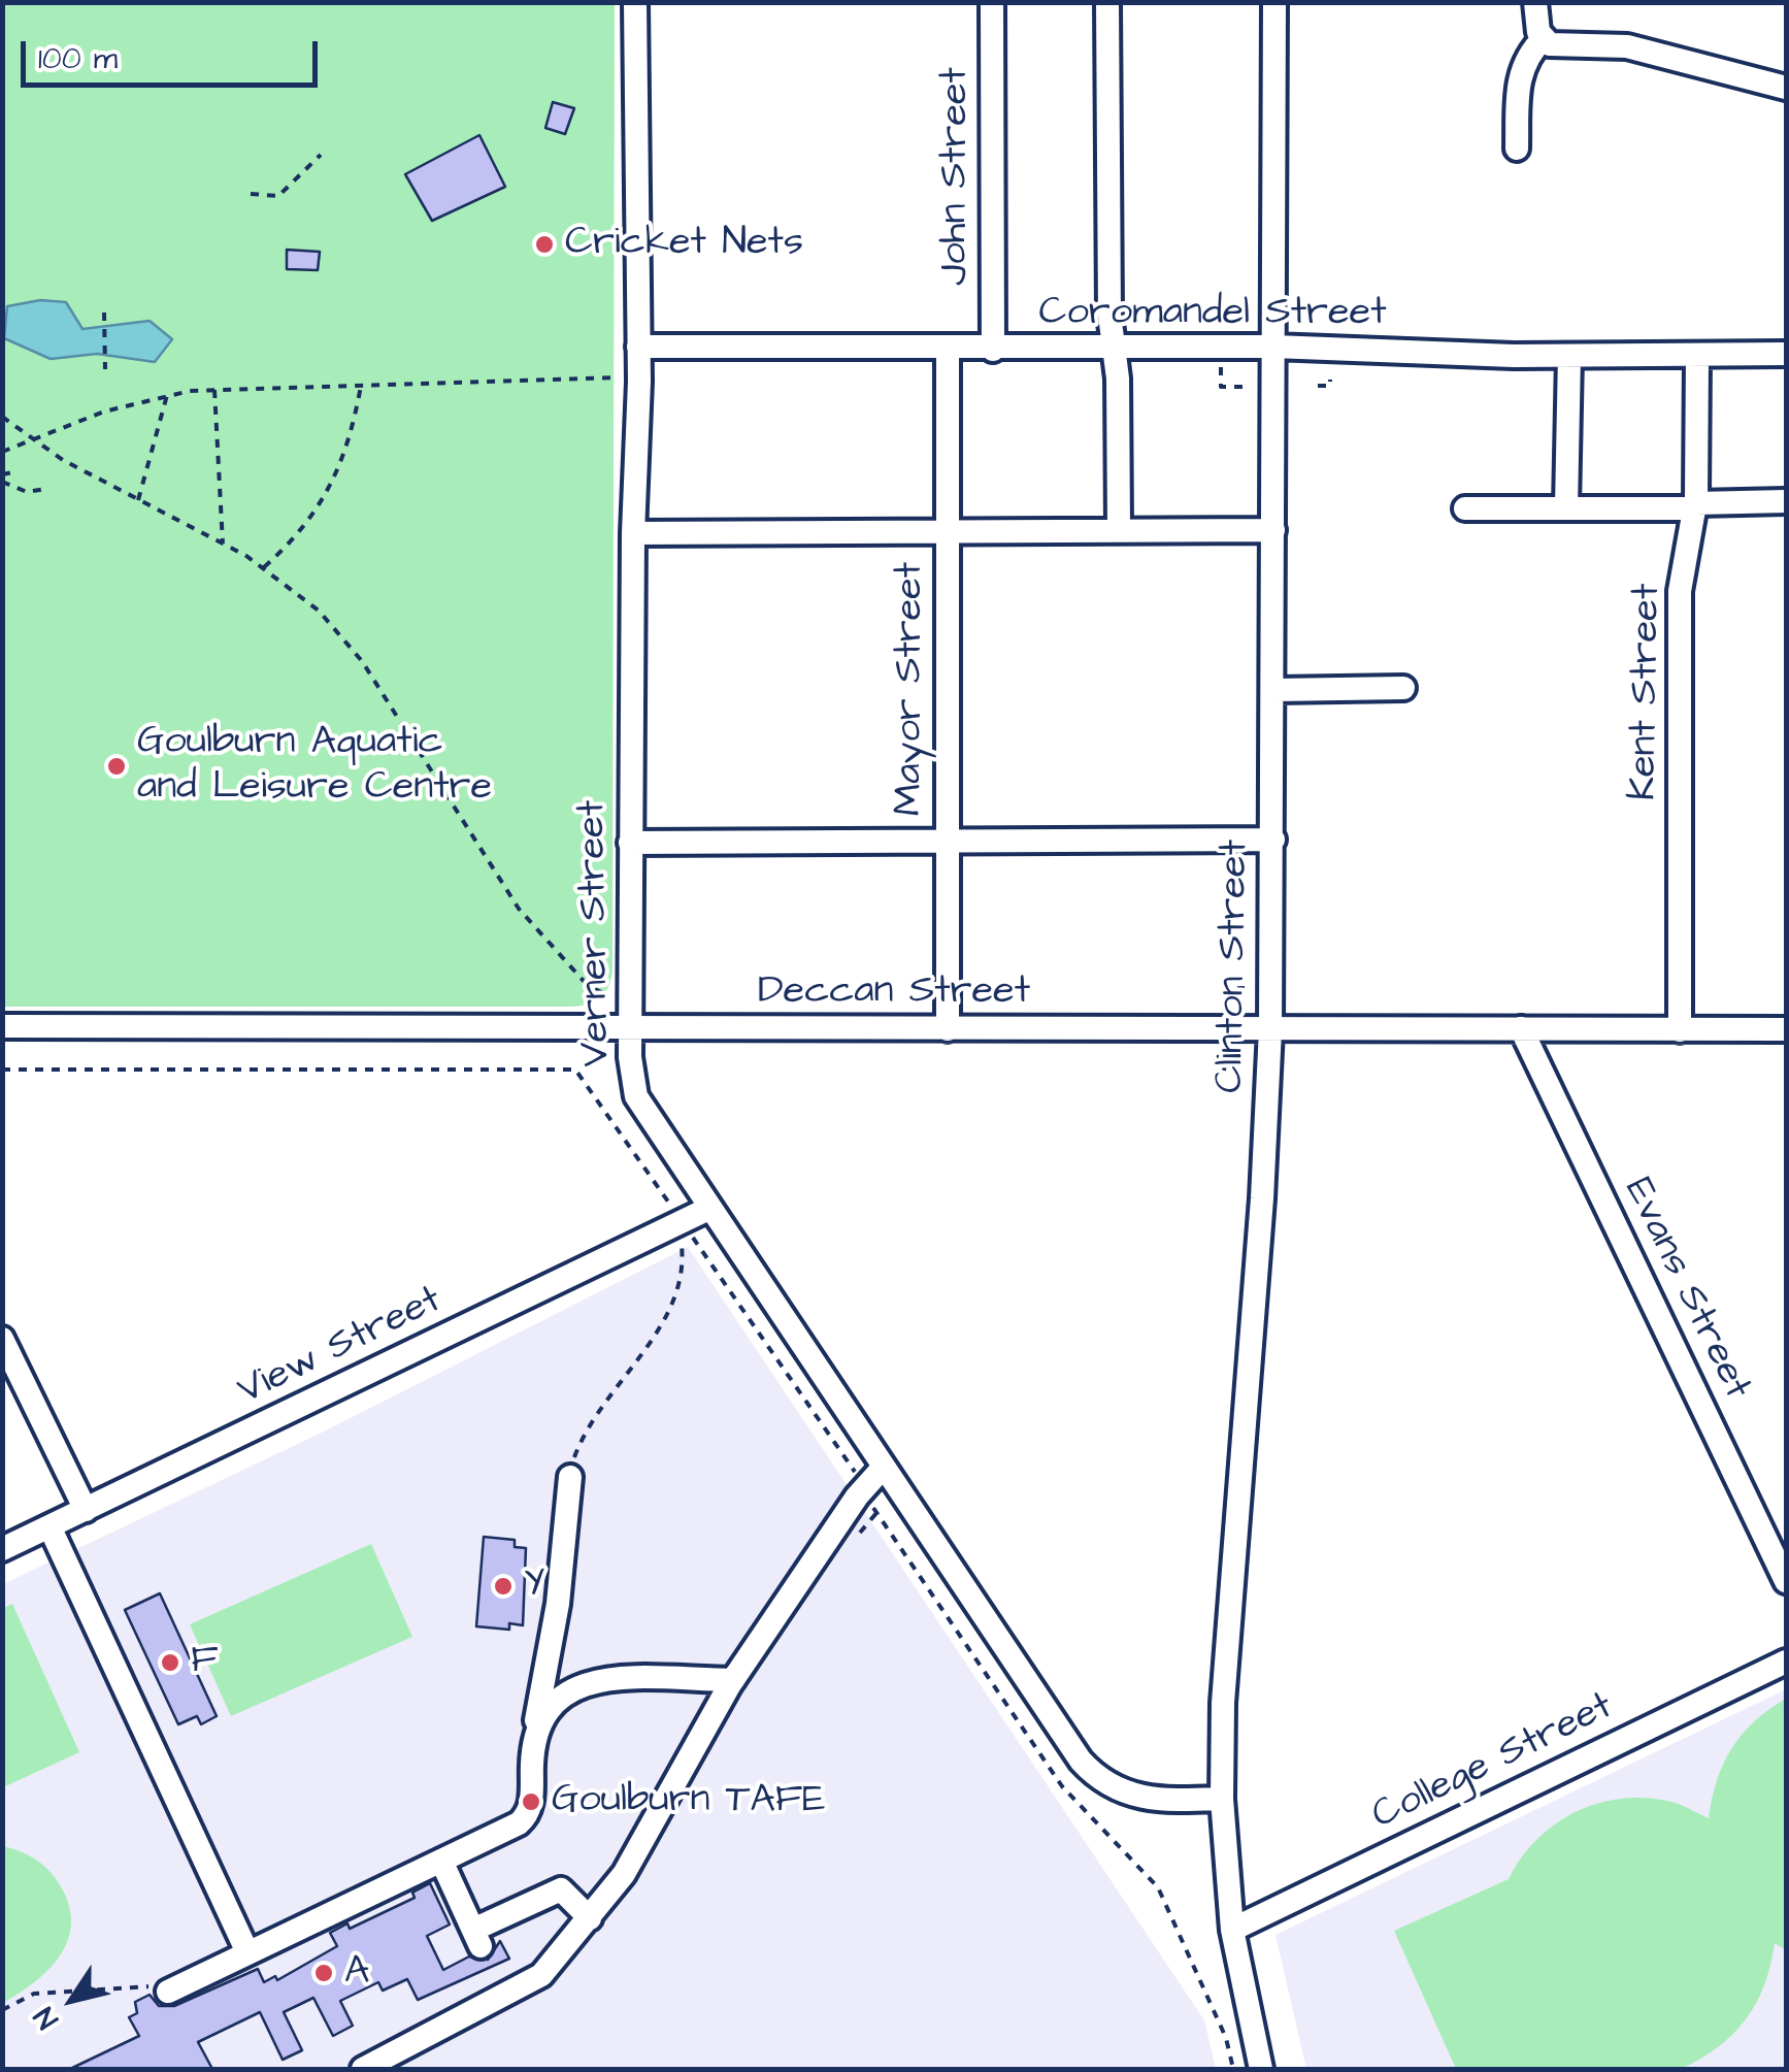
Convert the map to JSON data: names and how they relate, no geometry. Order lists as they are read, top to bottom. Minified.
{"streets":{"street":["John Street","Coromandel Street","Mayor Street","Kent Street","Verner Street","Clinton Street","Deccan Street","Evans Street","View Street","College Street"]},"crossings":[["John Street","Coromandel Street"],["Coromandel Street","Mayor Street"],["Coromandel Street","Kent Street"],["Coromandel Street","Verner Street"],["Coromandel Street","Clinton Street"],["Mayor Street","Deccan Street"],["Kent Street","Deccan Street"],["Verner Street","Clinton Street"],["Verner Street","Deccan Street"],["Verner Street","View Street"],["Clinton Street","Deccan Street"],["Clinton Street","College Street"],["Deccan Street","Evans Street"]],"places":["Cricket Nets","Goulburn Aquatic and Leisure Centre","Y","F","Goulburn TAFE","A"],"scale_bar":"100 m","north":"bottom left"}
